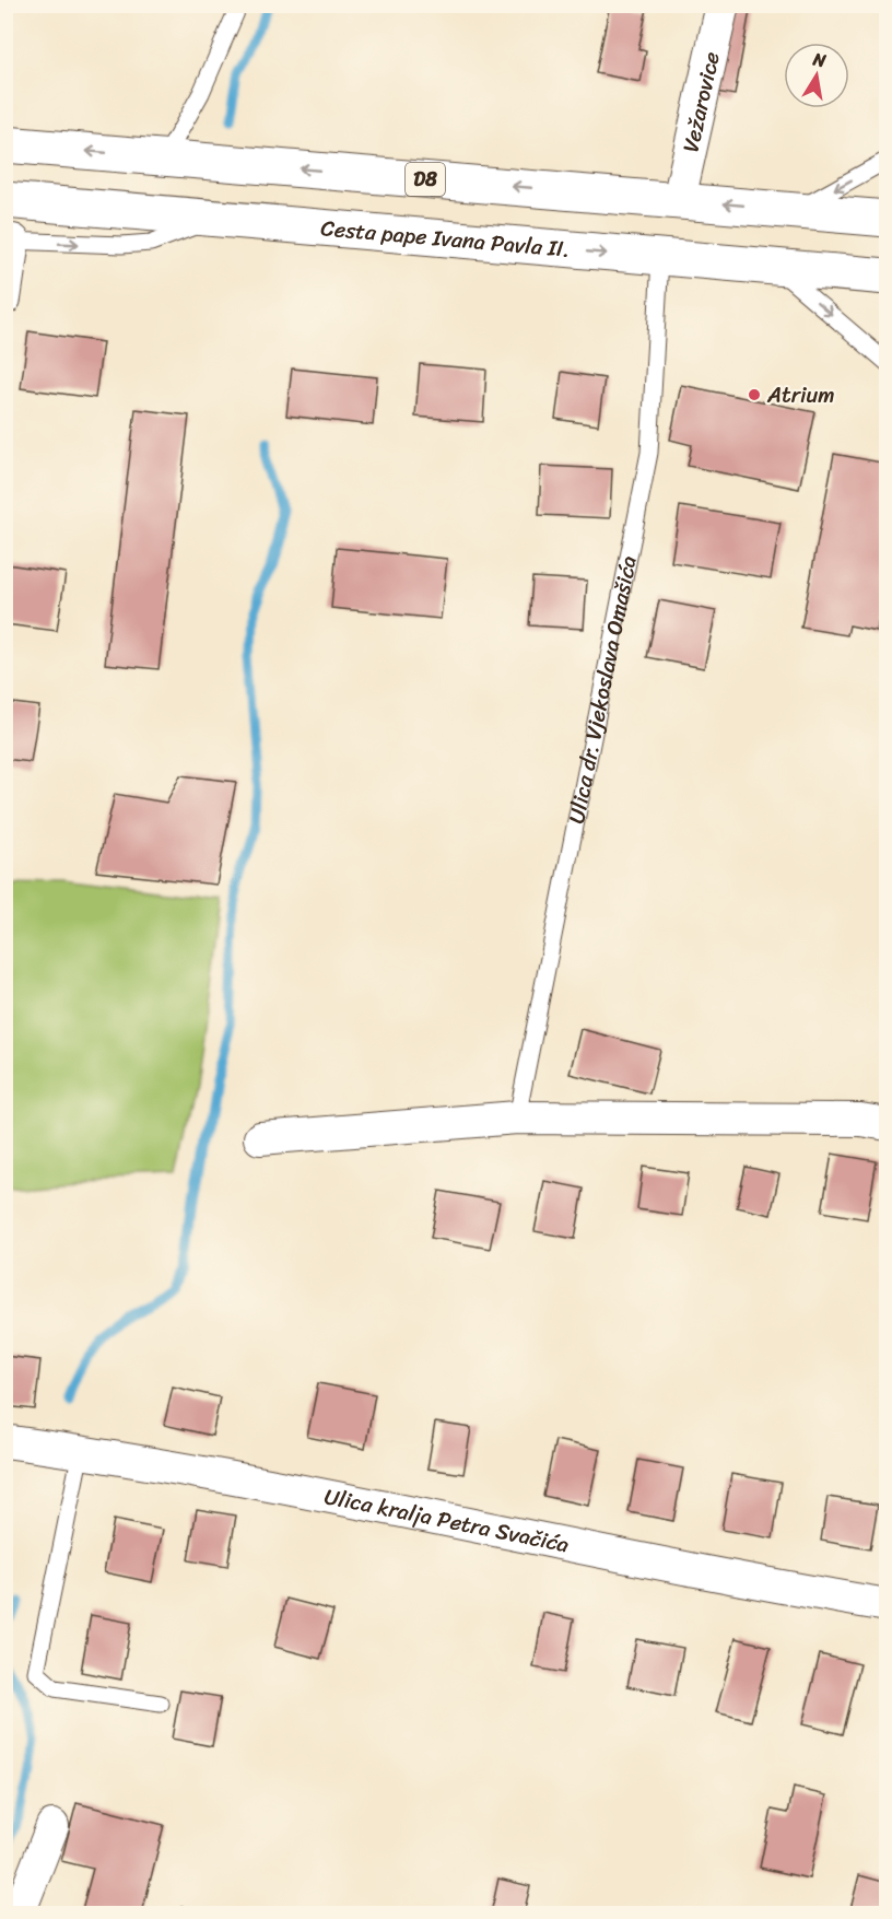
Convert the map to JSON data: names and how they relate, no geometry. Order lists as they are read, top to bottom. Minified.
{"streets":{"main road":["D8","Cesta pape Ivana Pavla II."],"street":["Vežarovice","Ulica kralja Petra Svačića"],"lane":["Ulica dr. Vjekoslava Omašića"]},"crossings":[["Vežarovice","D8"],["Cesta pape Ivana Pavla II.","Ulica dr. Vjekoslava Omašića"]],"places":["Atrium"],"north":"top"}
